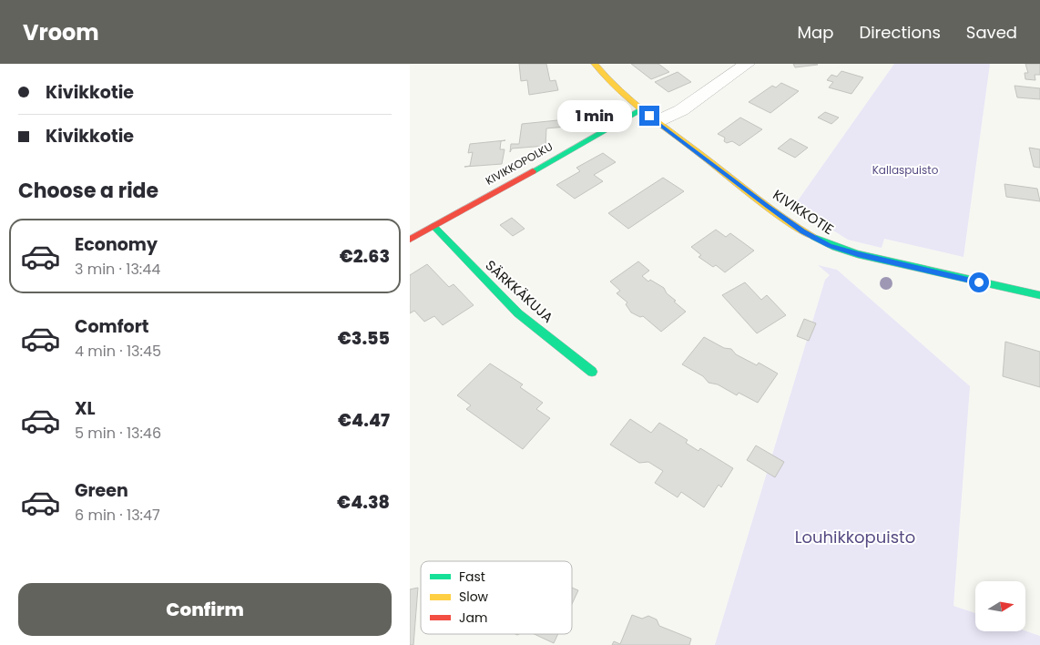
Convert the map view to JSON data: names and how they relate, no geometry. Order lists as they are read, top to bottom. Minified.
{"streets":{"street":["KIVIKKOPOLKU","KIVIKKOTIE","SÄRKKÄKUJA"]},"crossings":[["KIVIKKOPOLKU","KIVIKKOTIE"],["KIVIKKOPOLKU","SÄRKKÄKUJA"]],"parks":["Kallaspuisto","Louhikkopuisto"],"legend":["Fast","Slow","Jam"],"north":"right","page":{"header":"Vroom","nav":["Map","Directions","Saved"],"banner":["Kivikkotie","Kivikkotie"],"bubble":"1 min","heading":"Choose a ride","list":[{"name":"Economy","note":"3 min · 13:44","value":"€2.63"},{"name":"Comfort","note":"4 min · 13:45","value":"€3.55"},{"name":"XL","note":"5 min · 13:46","value":"€4.47"},{"name":"Green","note":"6 min · 13:47","value":"€4.38"}],"buttons":"Confirm"}}
